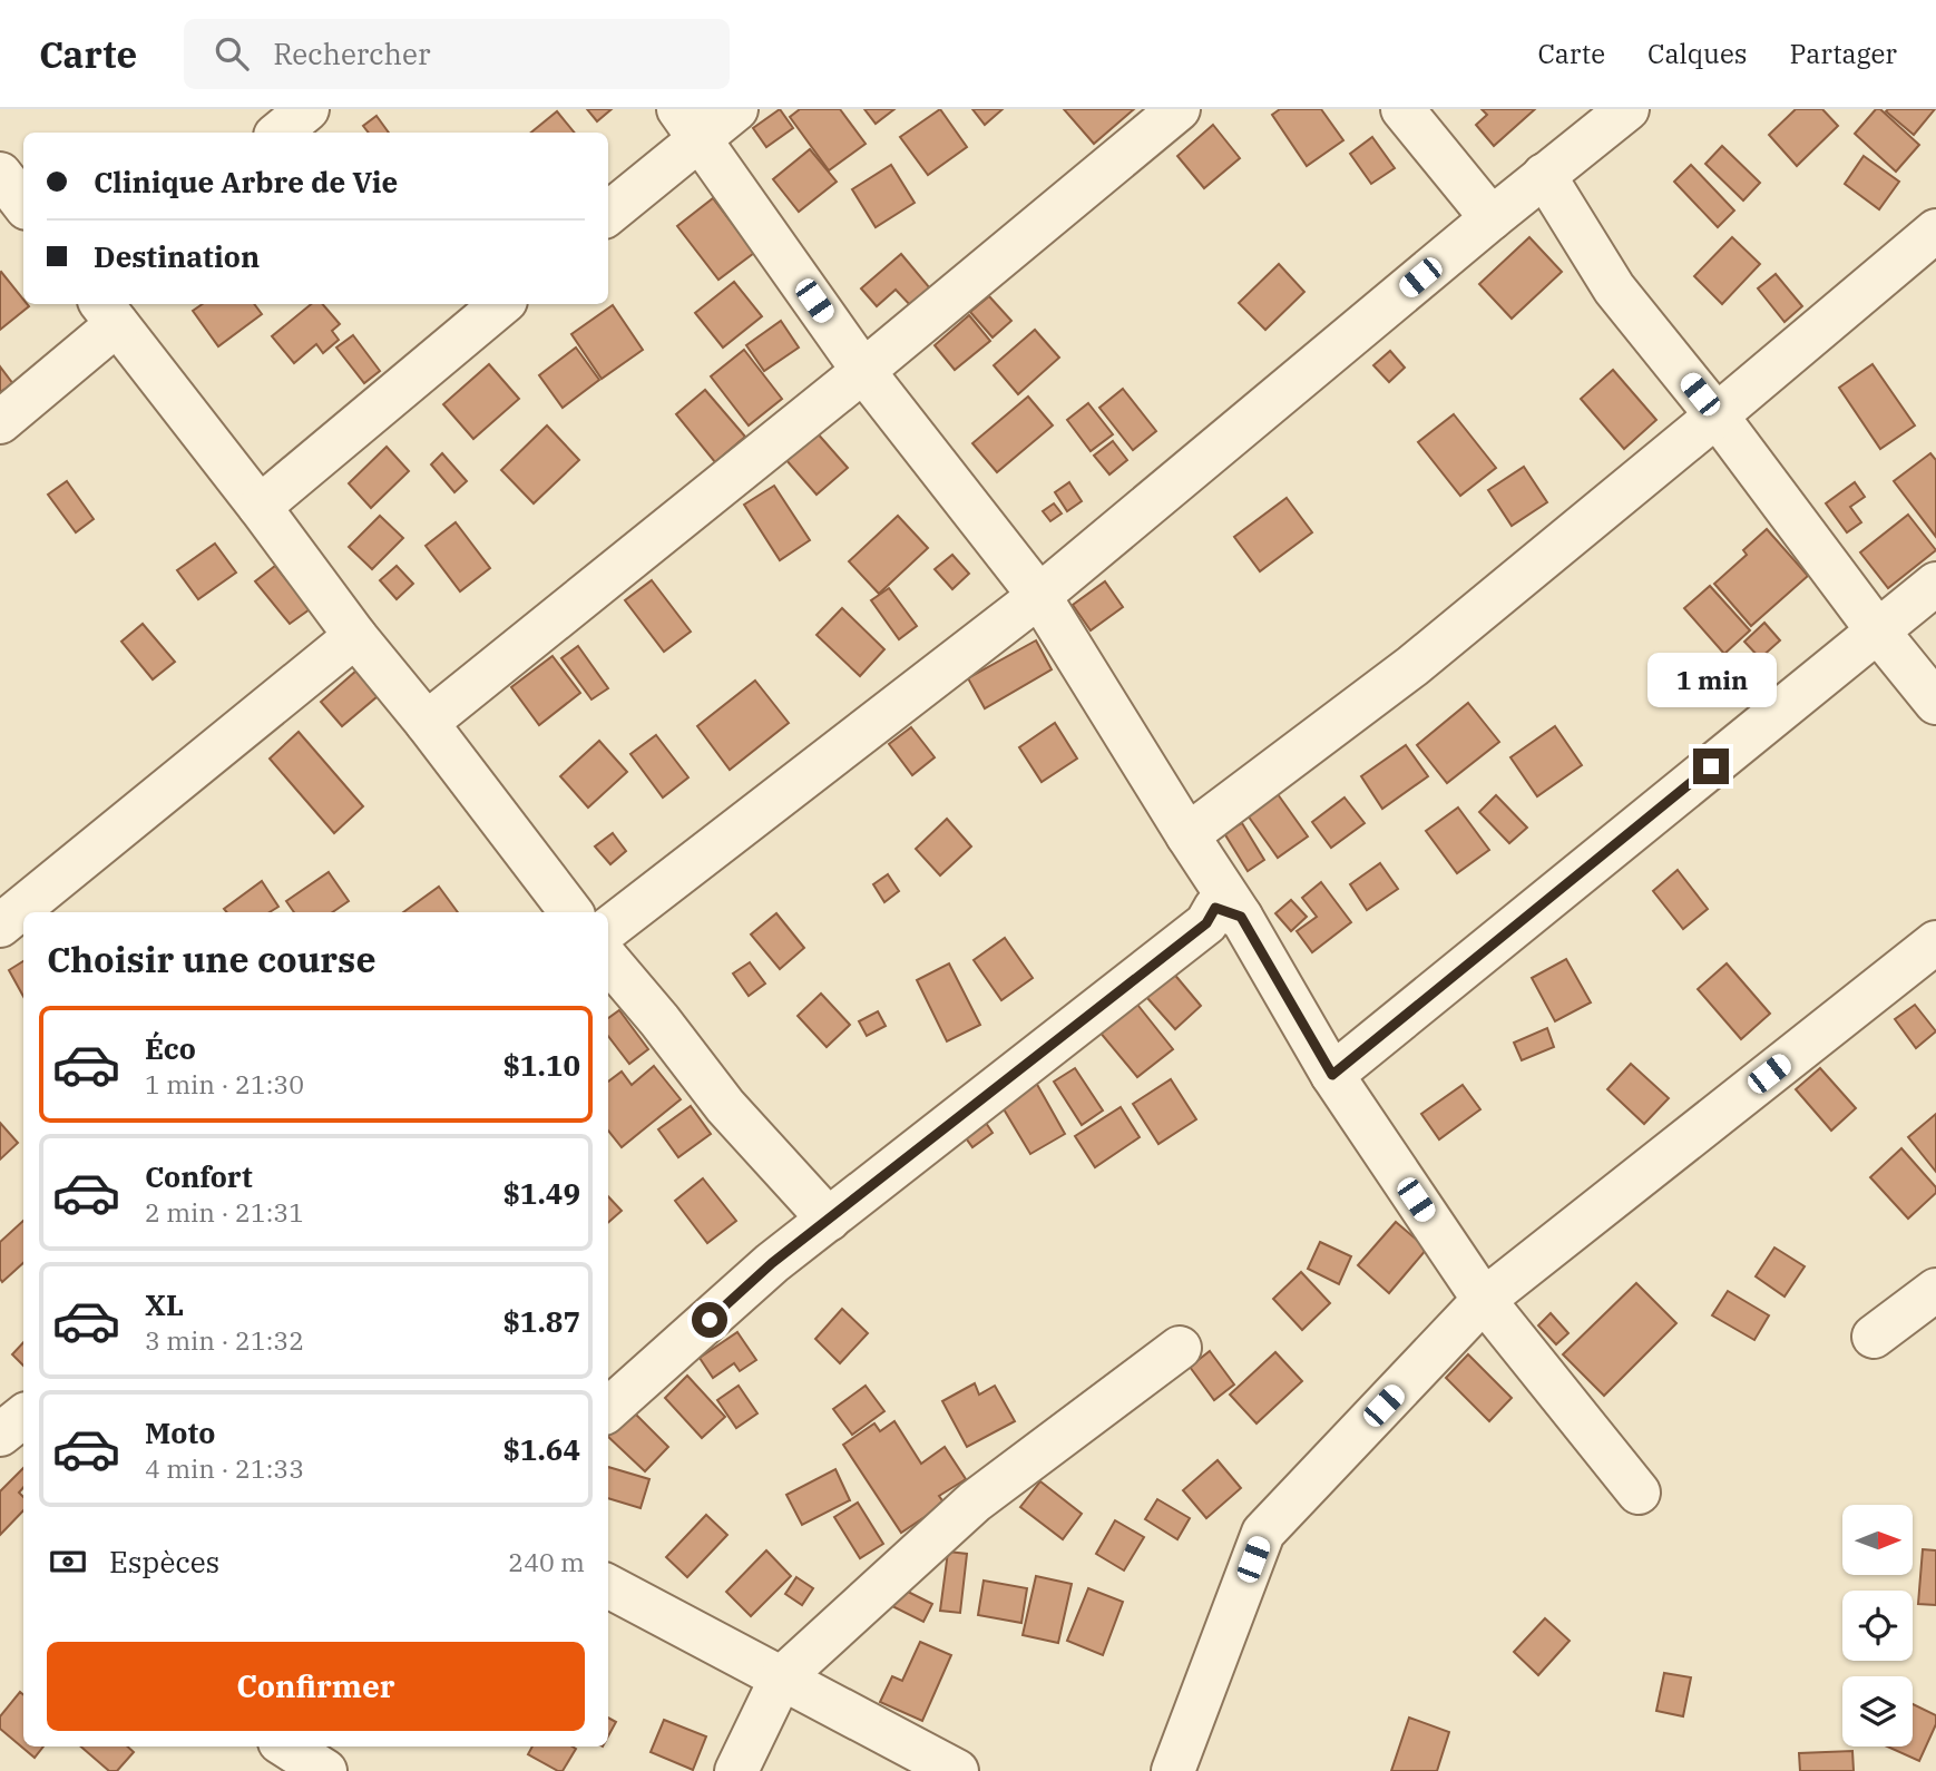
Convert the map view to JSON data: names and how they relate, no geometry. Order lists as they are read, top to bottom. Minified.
{"north":"right","page":{"header":"Carte","search":"Rechercher","nav":["Carte","Calques","Partager"],"banner":["Clinique Arbre de Vie","Destination"],"bubble":"1 min","heading":"Choisir une course","list":[{"name":"Éco","note":"1 min · 21:30","value":"$1.10"},{"name":"Confort","note":"2 min · 21:31","value":"$1.49"},{"name":"XL","note":"3 min · 21:32","value":"$1.87"},{"name":"Moto","note":"4 min · 21:33","value":"$1.64"}],"pay":["Espèces","240 m"],"buttons":"Confirmer"}}
